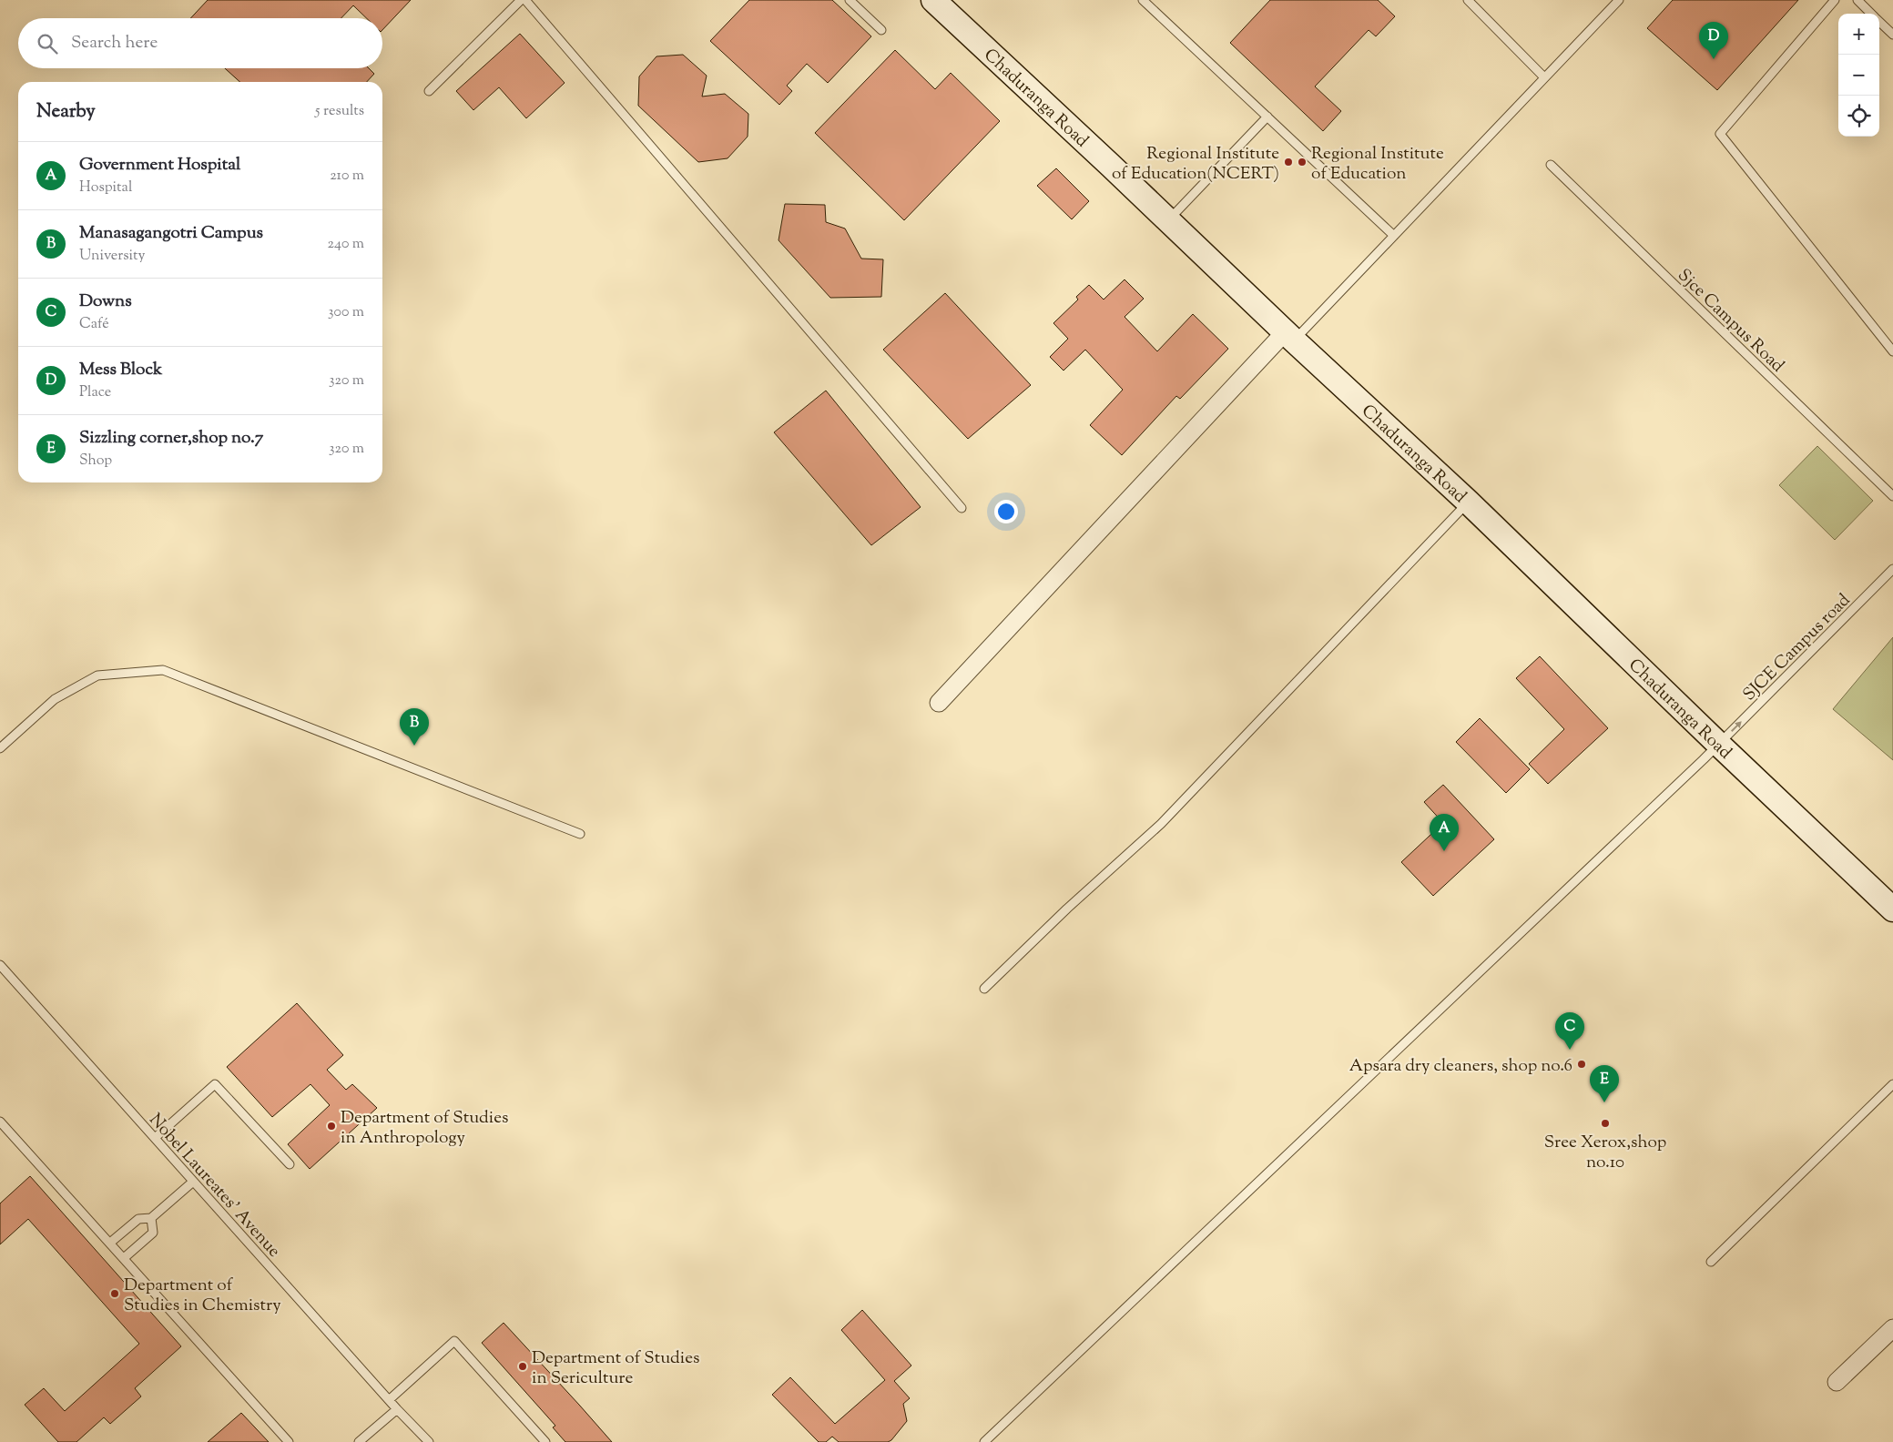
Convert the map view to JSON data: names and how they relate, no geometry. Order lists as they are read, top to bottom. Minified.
{"streets":{"street":["Chaduranga Road"],"lane":["Sjce Campus Road","SJCE Campus road","Nobel Laureates' Avenue"]},"crossings":[["Chaduranga Road","SJCE Campus road"]],"places":["Regional Institute of Education(NCERT)","Regional Institute of Education","Apsara dry cleaners, shop no.6","Sree Xerox,shop no.10","Department of Studies in Anthropology","Department of Studies in Chemistry","Department of Studies in Sericulture"],"page":{"map_buttons":["+","−"],"search":"Search here","pins":["D","B","A","C","E"],"heading":["Nearby","5 results"],"list":[{"mark":"A","name":"Government Hospital","note":"Hospital","value":"210 m"},{"mark":"B","name":"Manasagangotri Campus","note":"University","value":"240 m"},{"mark":"C","name":"Downs","note":"Café","value":"300 m"},{"mark":"D","name":"Mess Block","note":"Place","value":"320 m"},{"mark":"E","name":"Sizzling corner,shop no.7","note":"Shop","value":"320 m"}]}}
